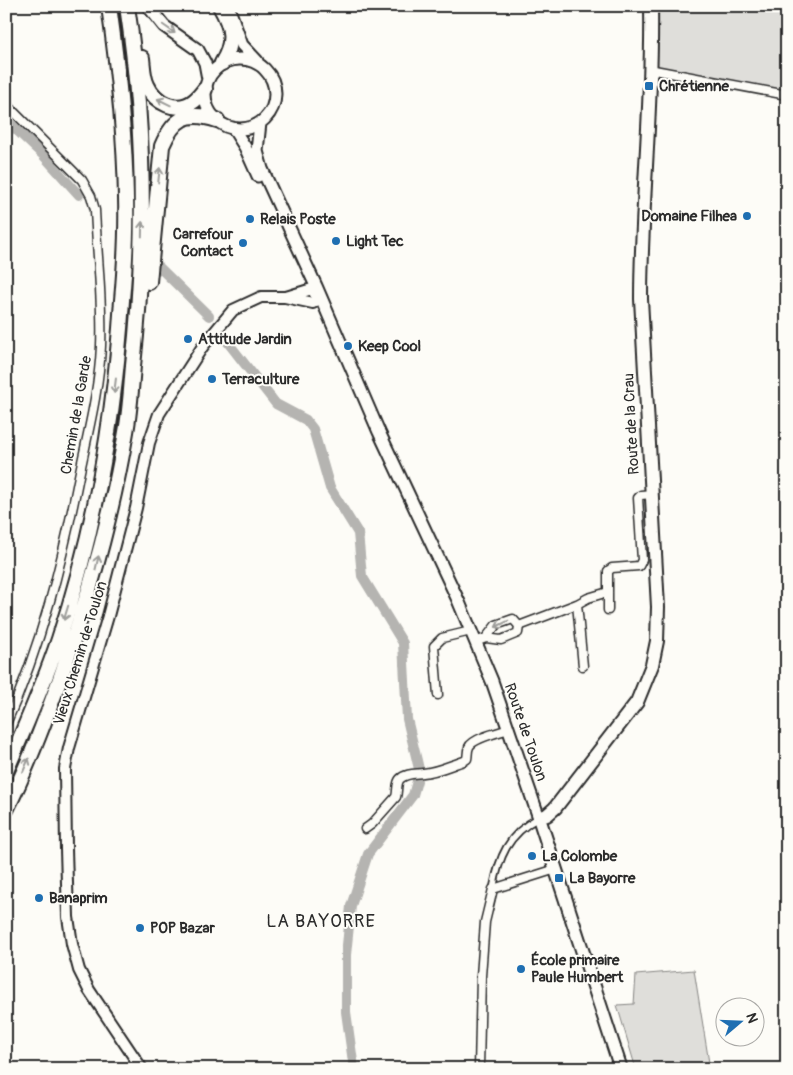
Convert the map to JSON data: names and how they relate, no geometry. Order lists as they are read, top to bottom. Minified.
{"streets":{"main road":["Route de la Crau","Route de Toulon"],"street":["Chemin de la Garde","Vieux Chemin de Toulon"]},"crossings":[["Route de la Crau","Route de Toulon"],["Vieux Chemin de Toulon","Route de Toulon"]],"districts":["LA BAYORRE"],"places":{"transit":["Chrétienne","La Bayorre"],"other":["Domaine Filhea","Relais Poste","Light Tec","Carrefour Contact","Attitude Jardin","Keep Cool","Terraculture","La Colombe","Banaprim","POP Bazar","École primaire Paule Humbert"]},"north":"right"}
